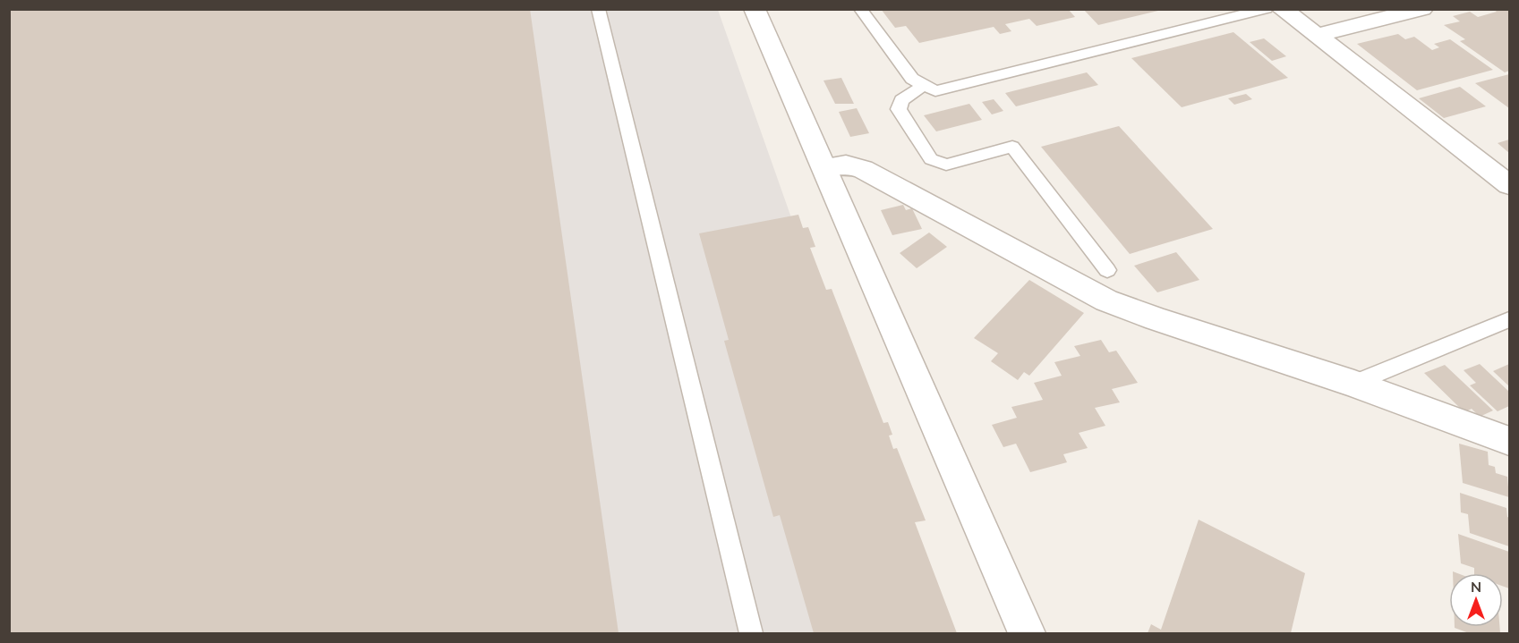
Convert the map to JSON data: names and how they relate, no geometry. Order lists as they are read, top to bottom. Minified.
{"north":"top"}
